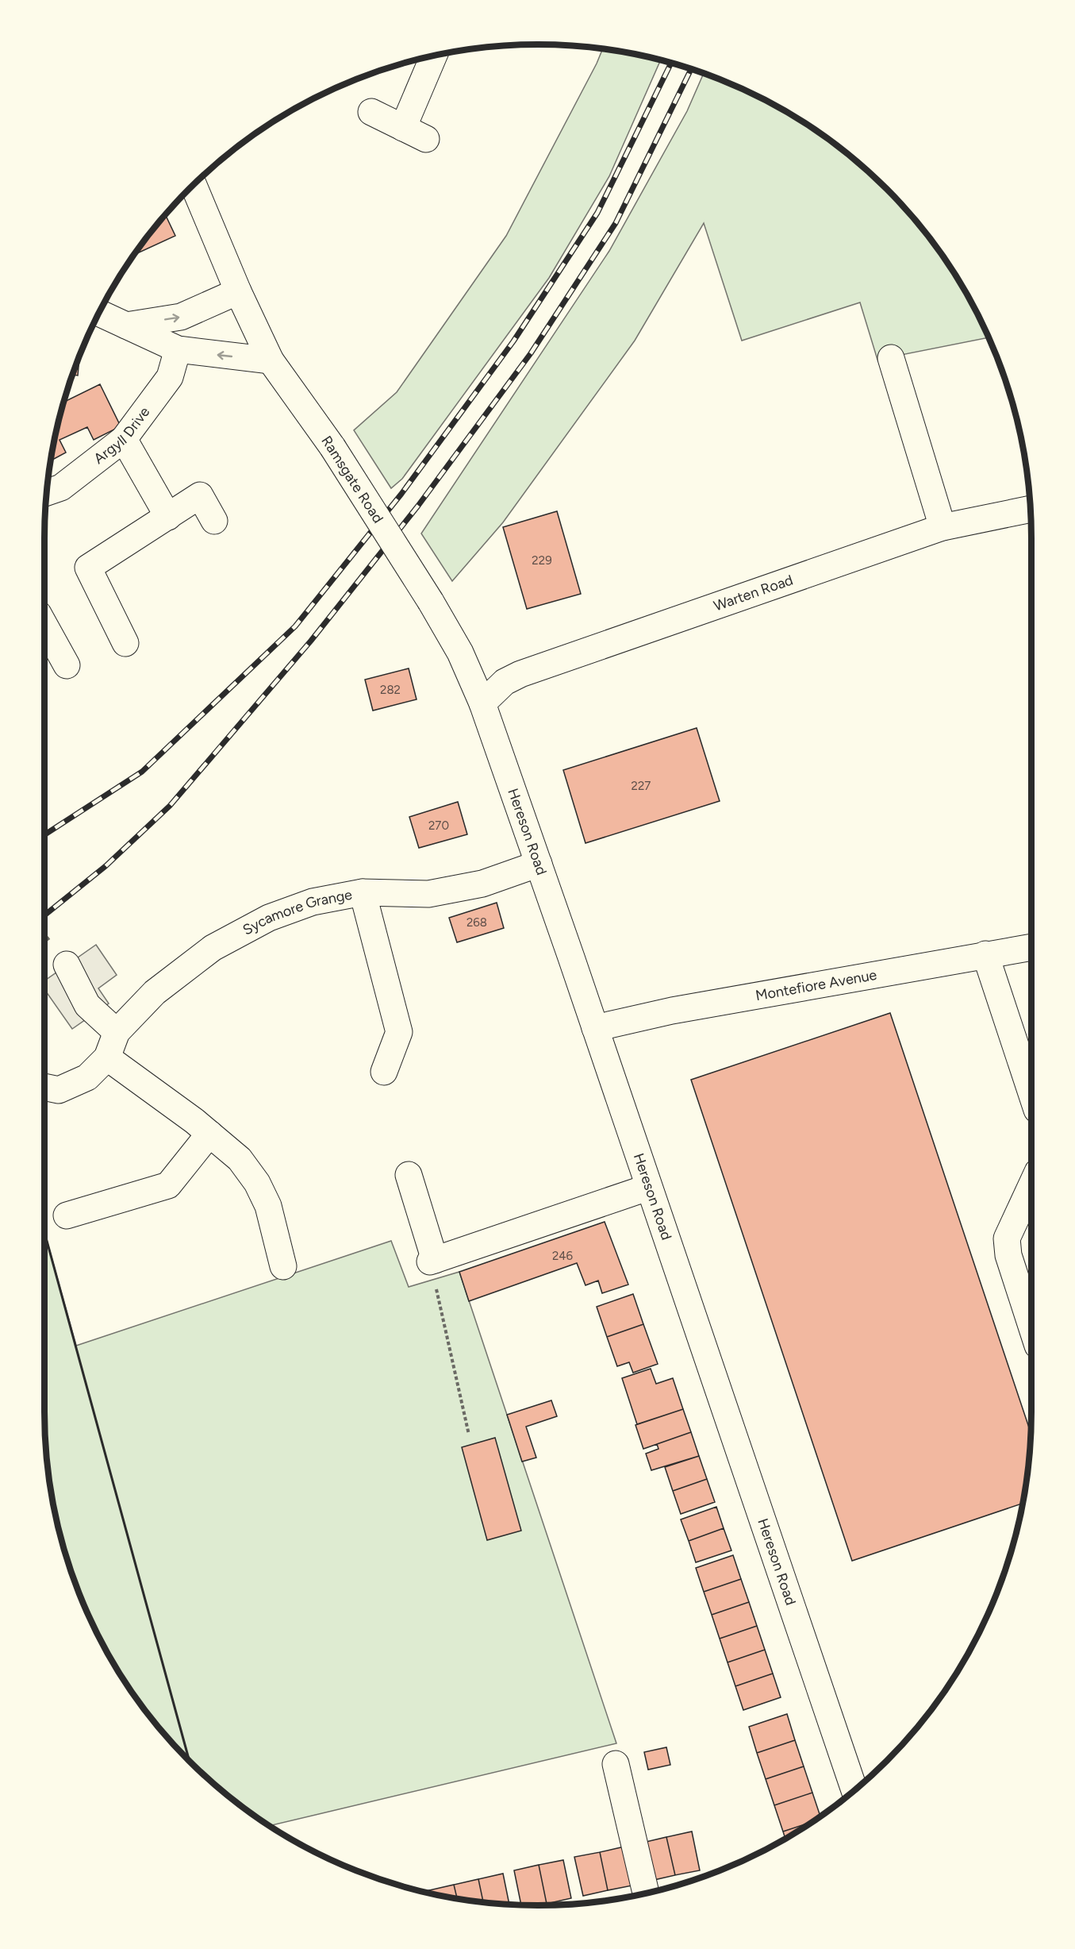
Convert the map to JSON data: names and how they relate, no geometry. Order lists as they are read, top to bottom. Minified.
{"streets":{"street":["Argyll Drive","Ramsgate Road","Warten Road","Hereson Road","Sycamore Grange","Montefiore Avenue"]},"crossings":[["Ramsgate Road","Hereson Road"],["Warten Road","Hereson Road"],["Hereson Road","Sycamore Grange"],["Hereson Road","Montefiore Avenue"]],"house_numbers":["229","282","227","270","268","246"]}
